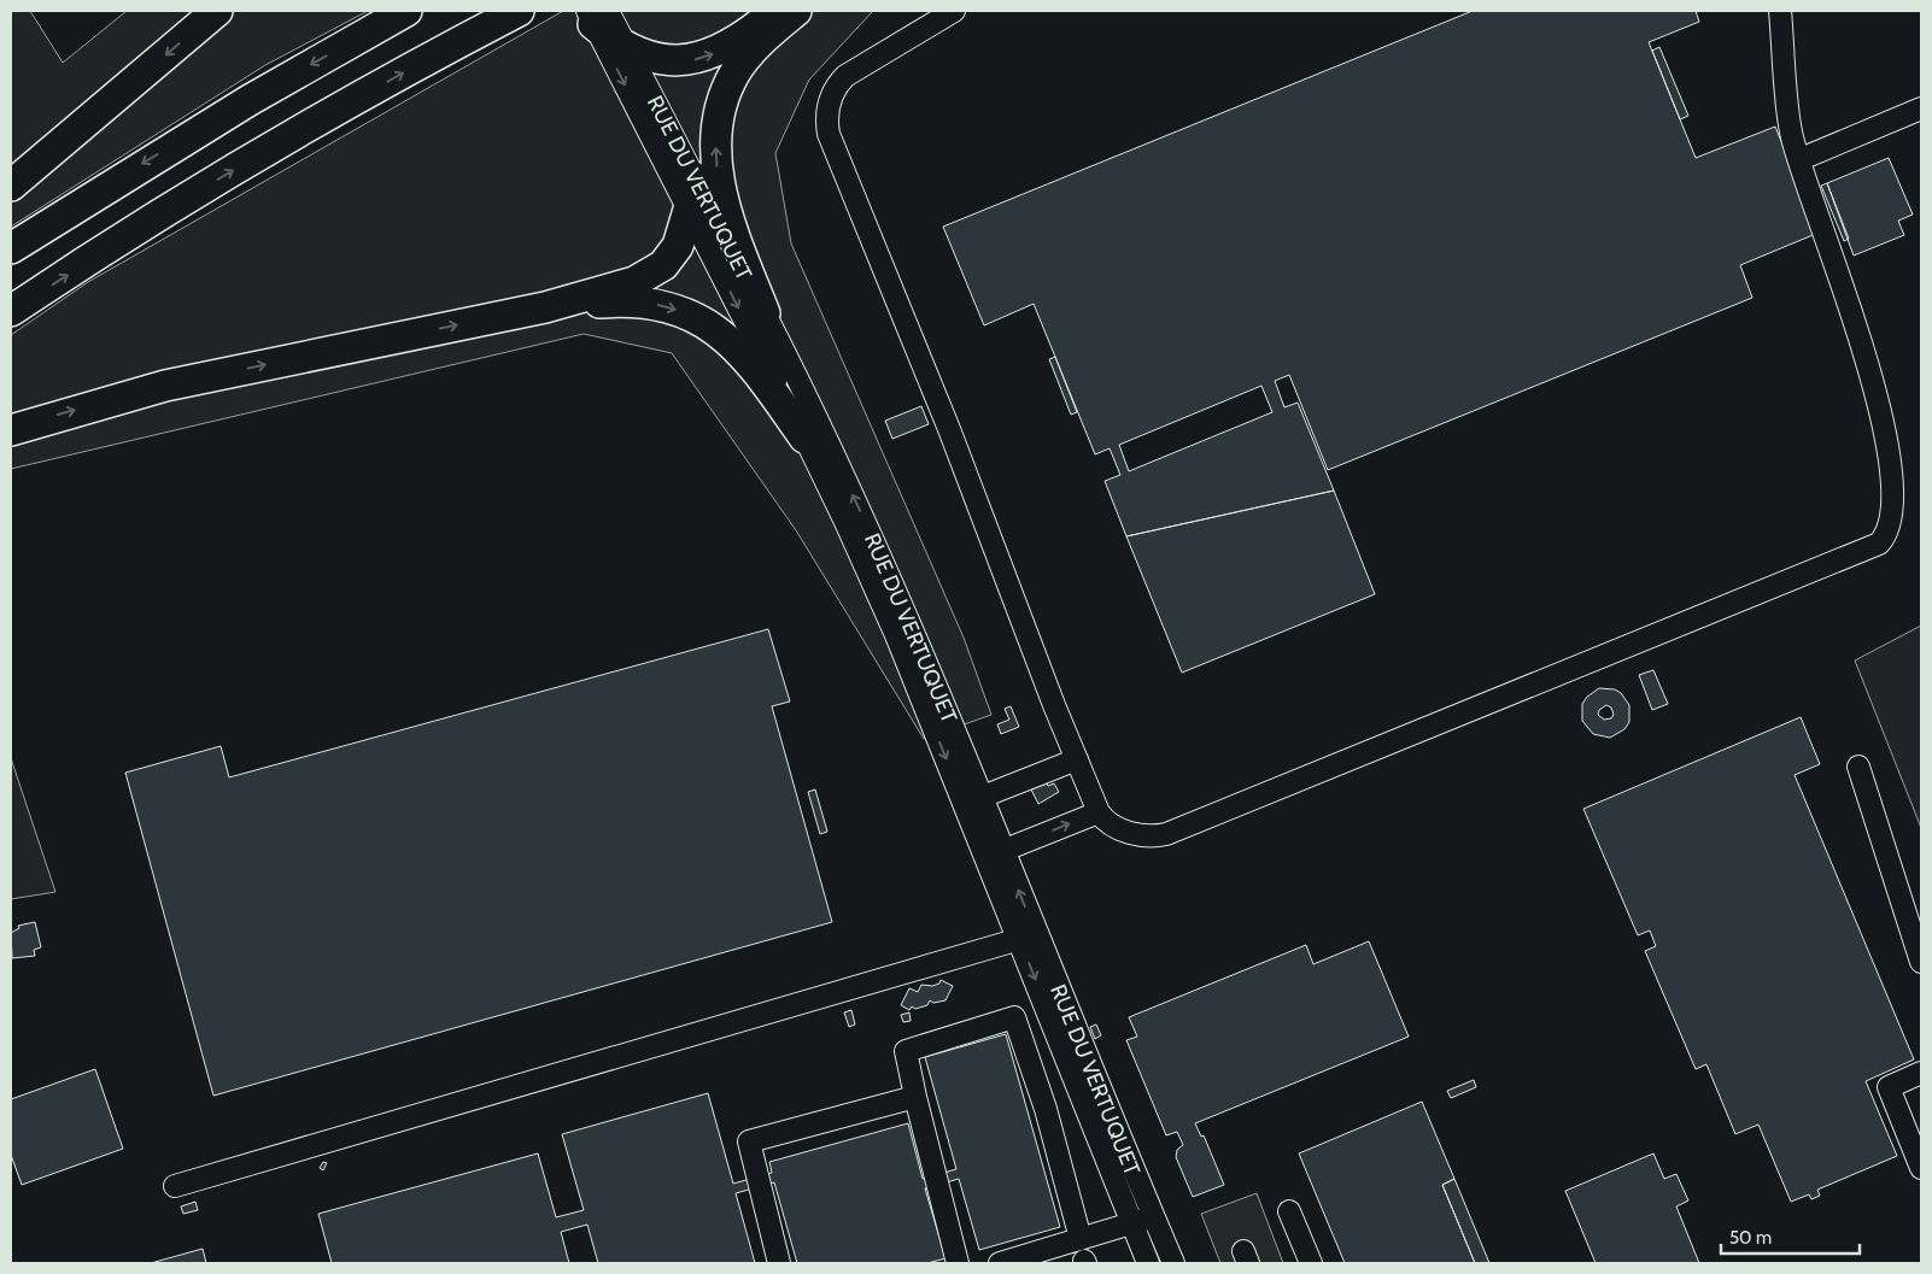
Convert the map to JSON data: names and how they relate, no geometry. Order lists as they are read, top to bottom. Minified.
{"streets":{"street":["RUE DU VERTUQUET"]},"scale_bar":"50 m"}
